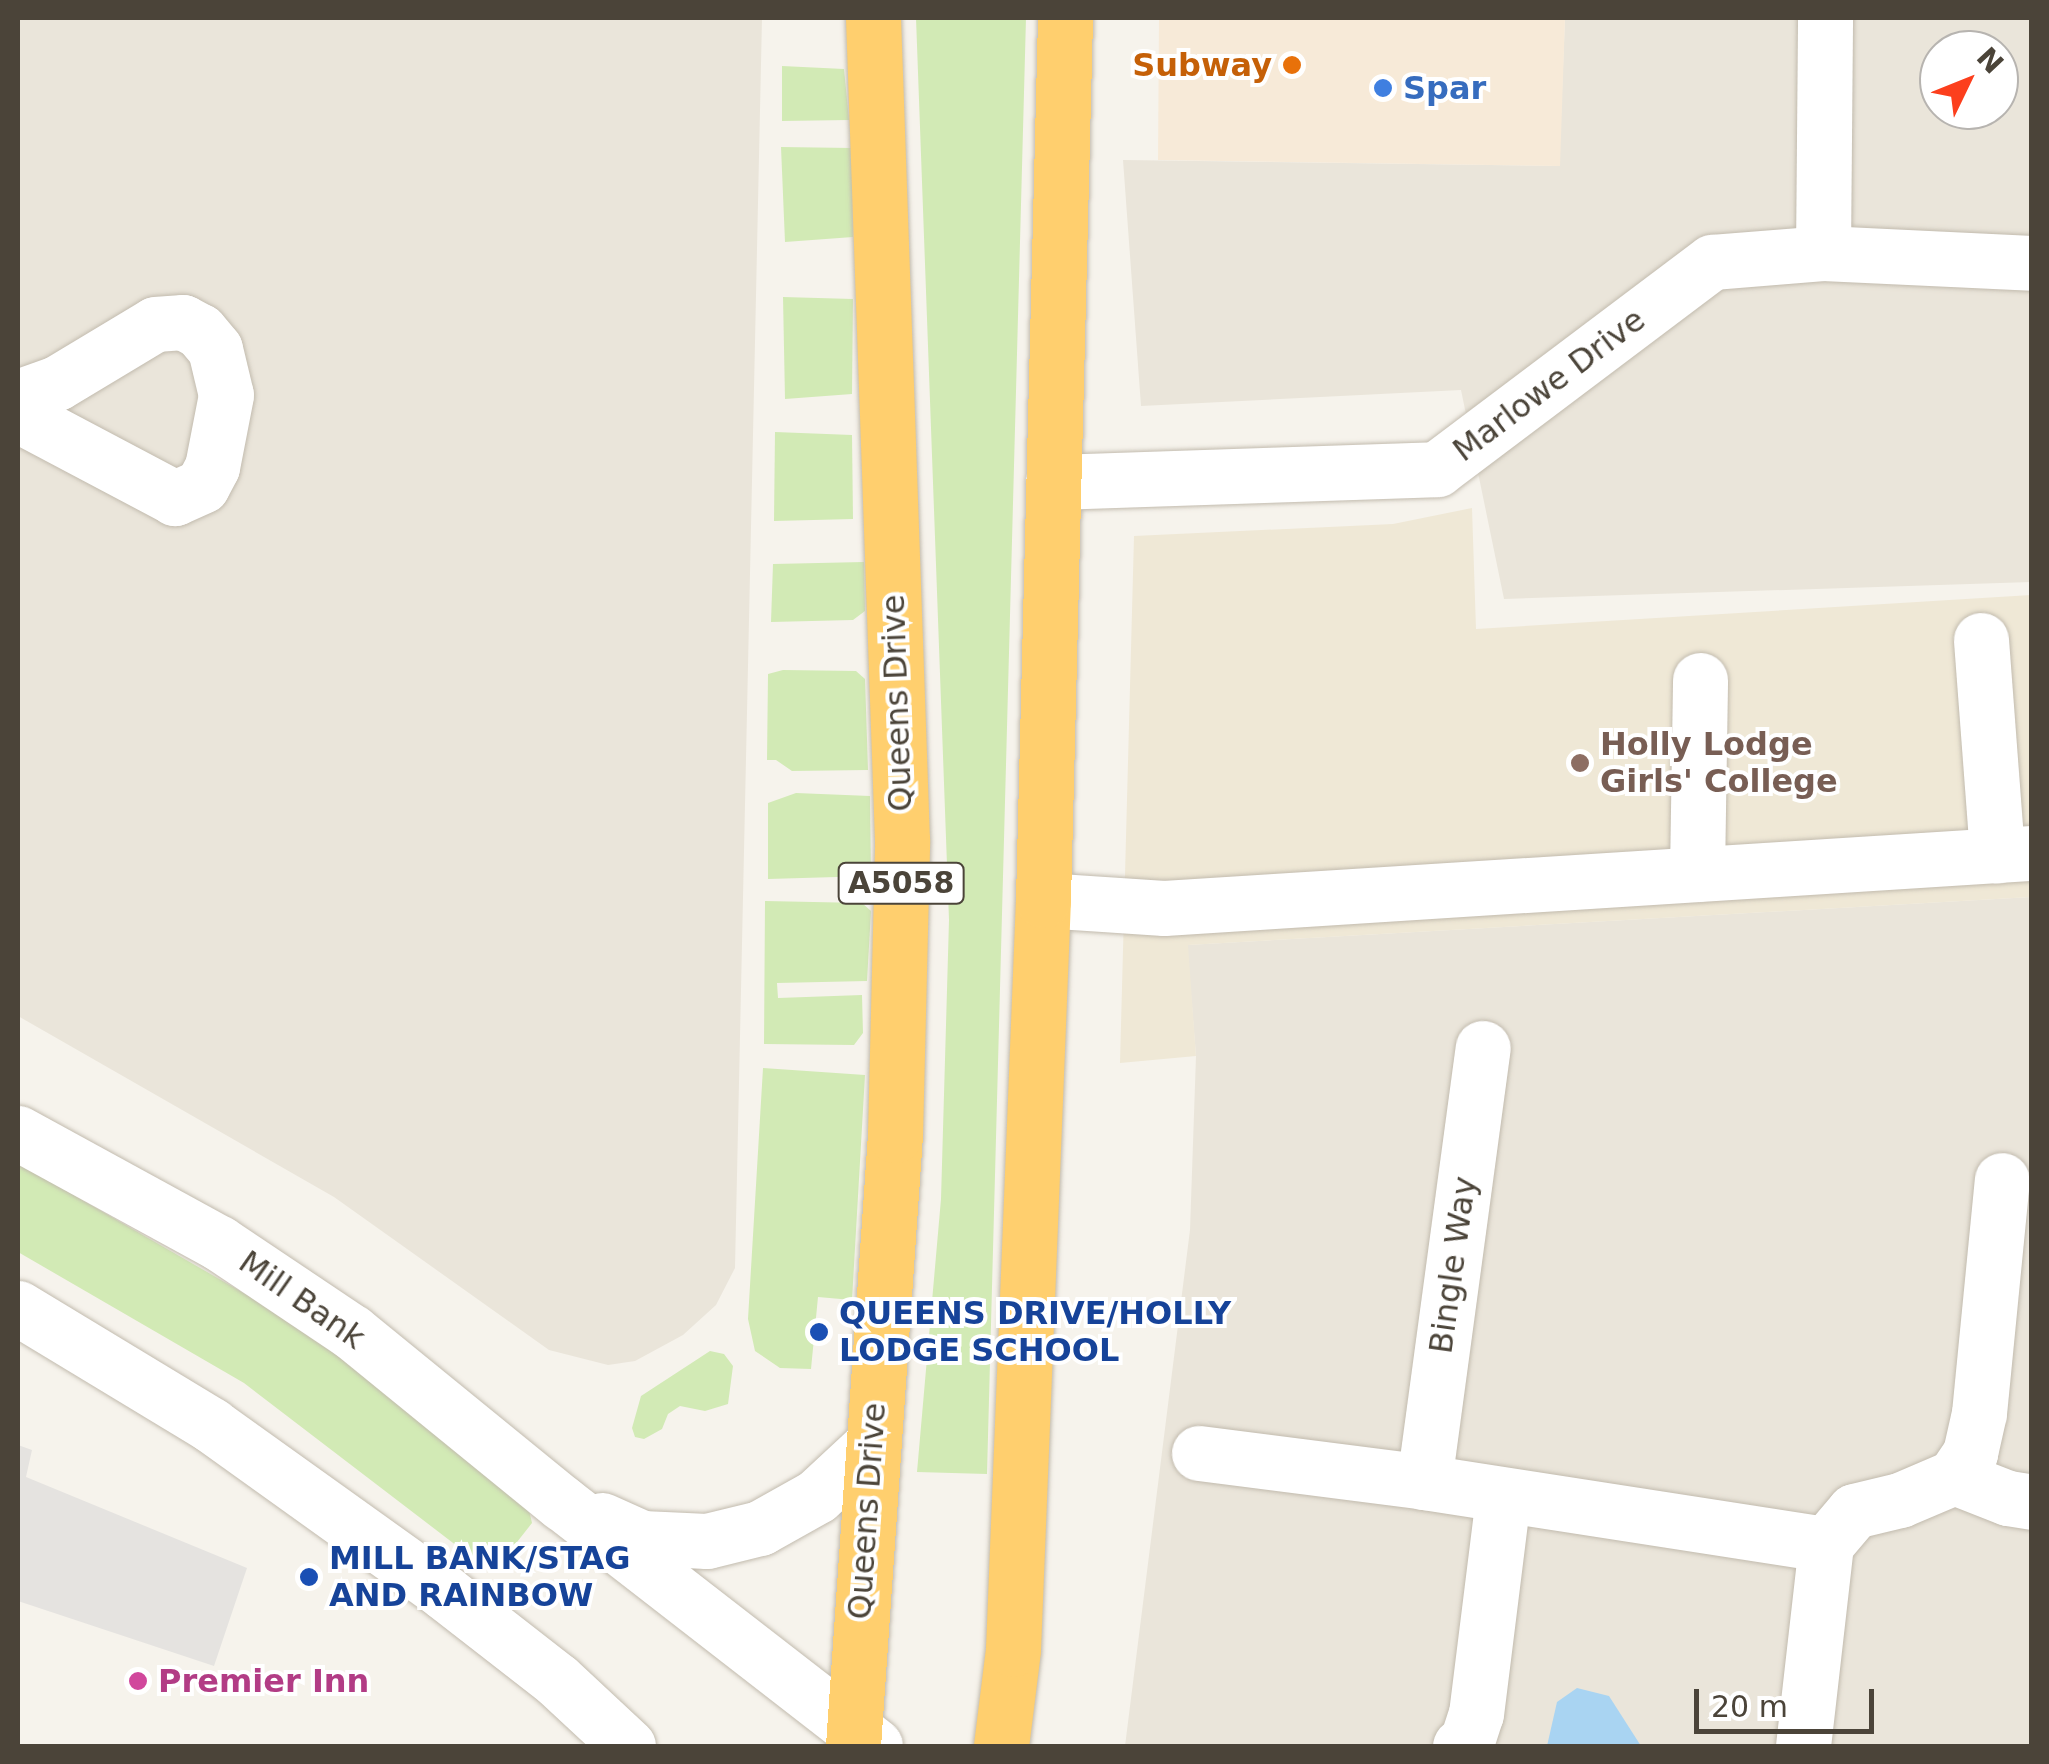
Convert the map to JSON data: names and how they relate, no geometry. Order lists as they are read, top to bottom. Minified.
{"streets":{"highway":["Queens Drive","A5058"],"street":["Marlowe Drive","Bingle Way","Mill Bank"]},"crossings":[["Queens Drive","Mill Bank"]],"places":["Subway","Spar","Holly Lodge Girls' College","QUEENS DRIVE/HOLLY LODGE SCHOOL","MILL BANK/STAG AND RAINBOW","Premier Inn"],"scale_bar":"20 m","north":"top right"}
